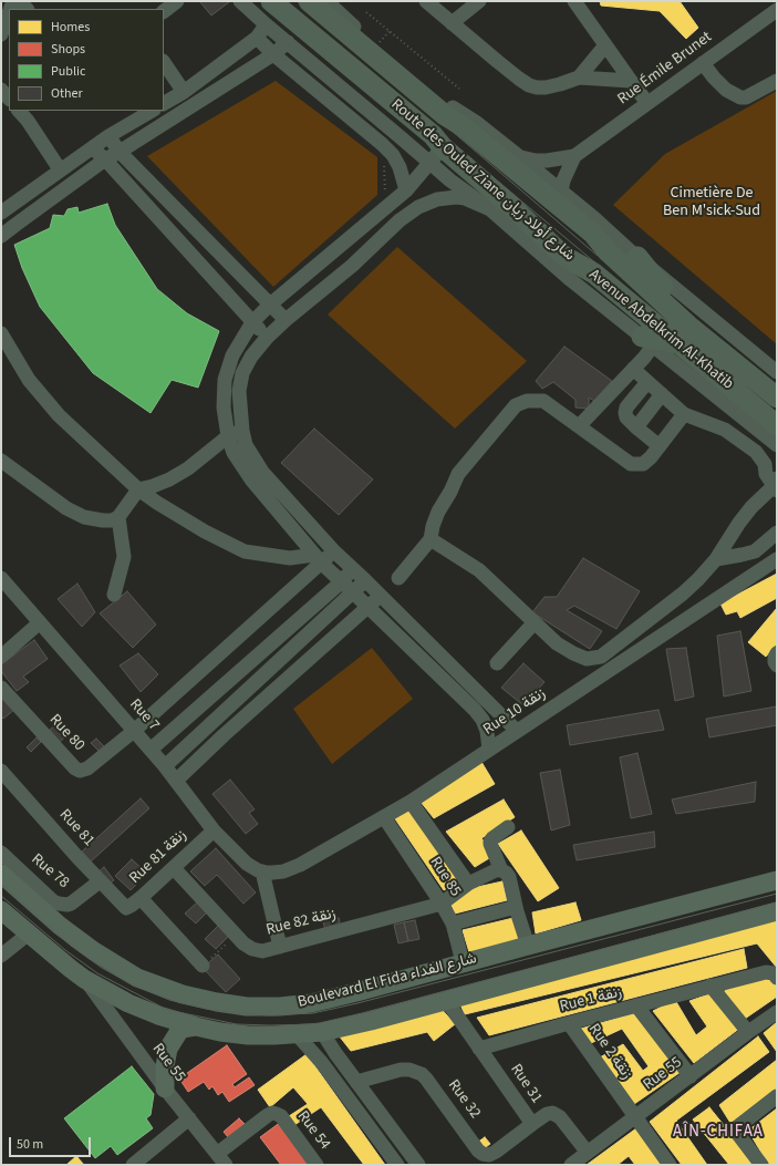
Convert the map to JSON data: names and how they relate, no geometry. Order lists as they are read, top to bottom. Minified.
{"streets":{"highway":["Route des Ouled Ziane شارع أولاد زيان"],"main road":["Boulevard El Fida شارع الفداء"],"street":["Rue Émile Brunet","Avenue Abdelkrim Al-Khatib","Rue 10 زنقة","Rue 7","Rue 80","Rue 81","Rue 81 زنقة","Rue 78","Rue 85","Rue 82 زنقة","Rue 1 زنقة","Rue 2 زنقة","Rue 55","Rue 31","Rue 32","Rue 54"]},"crossings":[["Route des Ouled Ziane شارع أولاد زيان","Avenue Abdelkrim Al-Khatib"],["Rue 10 زنقة","Rue 7"],["Rue 10 زنقة","Rue 85"],["Rue 7","Rue 80"],["Rue 7","Rue 81 زنقة"],["Rue 81","Rue 81 زنقة"],["Rue 81","Rue 78"],["Rue 81 زنقة","Rue 82 زنقة"],["Rue 85","Rue 82 زنقة"],["Rue 85","Boulevard El Fida شارع الفداء"],["Boulevard El Fida شارع الفداء","Rue 55"],["Boulevard El Fida شارع الفداء","Rue 31"],["Rue 1 زنقة","Rue 2 زنقة"],["Rue 1 زنقة","Rue 31"],["Rue 2 زنقة","Rue 55"],["Rue 55","Rue 31"],["Rue 55","Rue 54"],["Rue 31","Rue 32"]],"districts":["AÎN-CHIFAA"],"parks":["Cimetière De Ben M'sick-Sud"],"legend":["Homes","Shops","Public","Other"],"scale_bar":"50 m"}
